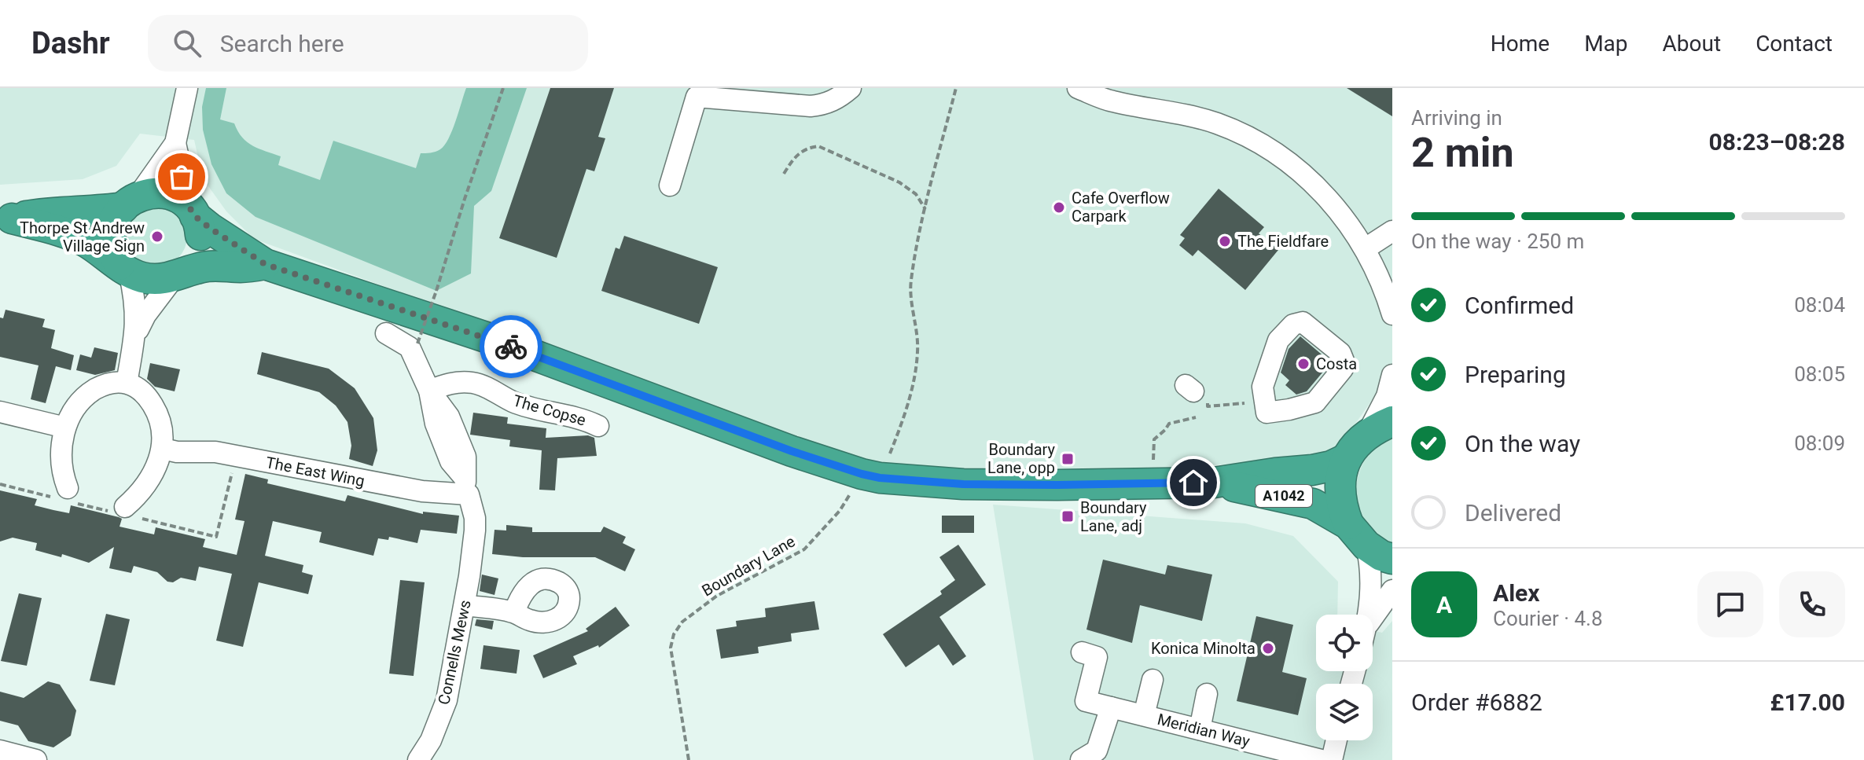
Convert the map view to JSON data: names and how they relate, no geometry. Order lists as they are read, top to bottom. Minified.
{"streets":{"highway":["A1042"],"street":["The Copse","The East Wing","Connells Mews","Meridian Way"],"path":["Boundary Lane"]},"crossings":[["The East Wing","Connells Mews"],["A1042","Boundary Lane"]],"places":{"other":["Cafe Overflow Carpark","Thorpe St Andrew Village Sign","The Fieldfare","Costa","Konica Minolta"],"transit":["Boundary Lane, opp","Boundary Lane, adj"]},"page":{"header":"Dashr","search":"Search here","nav":["Home","Map","About","Contact"],"heading":["2 min","Arriving in","08:23–08:28"],"panel":["Alex","Courier · 4.8","Order #6882","£17.00"],"bar":"On the way · 250 m","list":[["Confirmed","08:04"],["Preparing","08:05"],["On the way","08:09"],"Delivered"],"round":"A"}}
